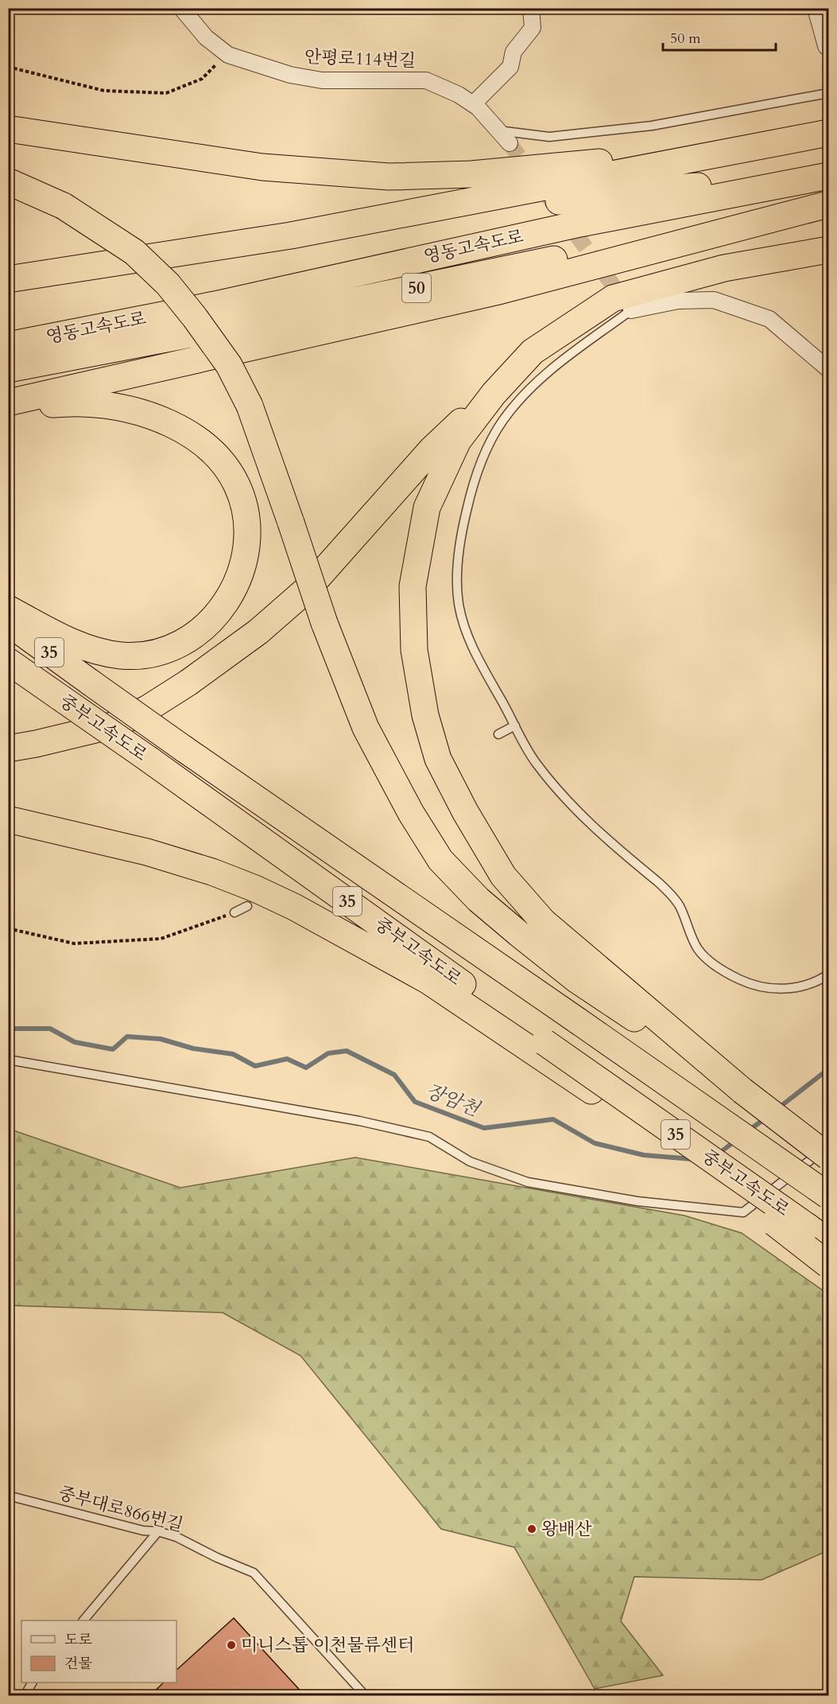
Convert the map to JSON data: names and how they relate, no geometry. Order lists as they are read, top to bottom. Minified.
{"streets":{"highway":["영동고속도로","50","35","중부고속도로"],"street":["안평로114번길"],"lane":["중부대로866번길"]},"water":["장암천"],"places":["왕배산","미니스톱 이천물류센터"],"legend":["도로","건물"],"scale_bar":"50 m"}
